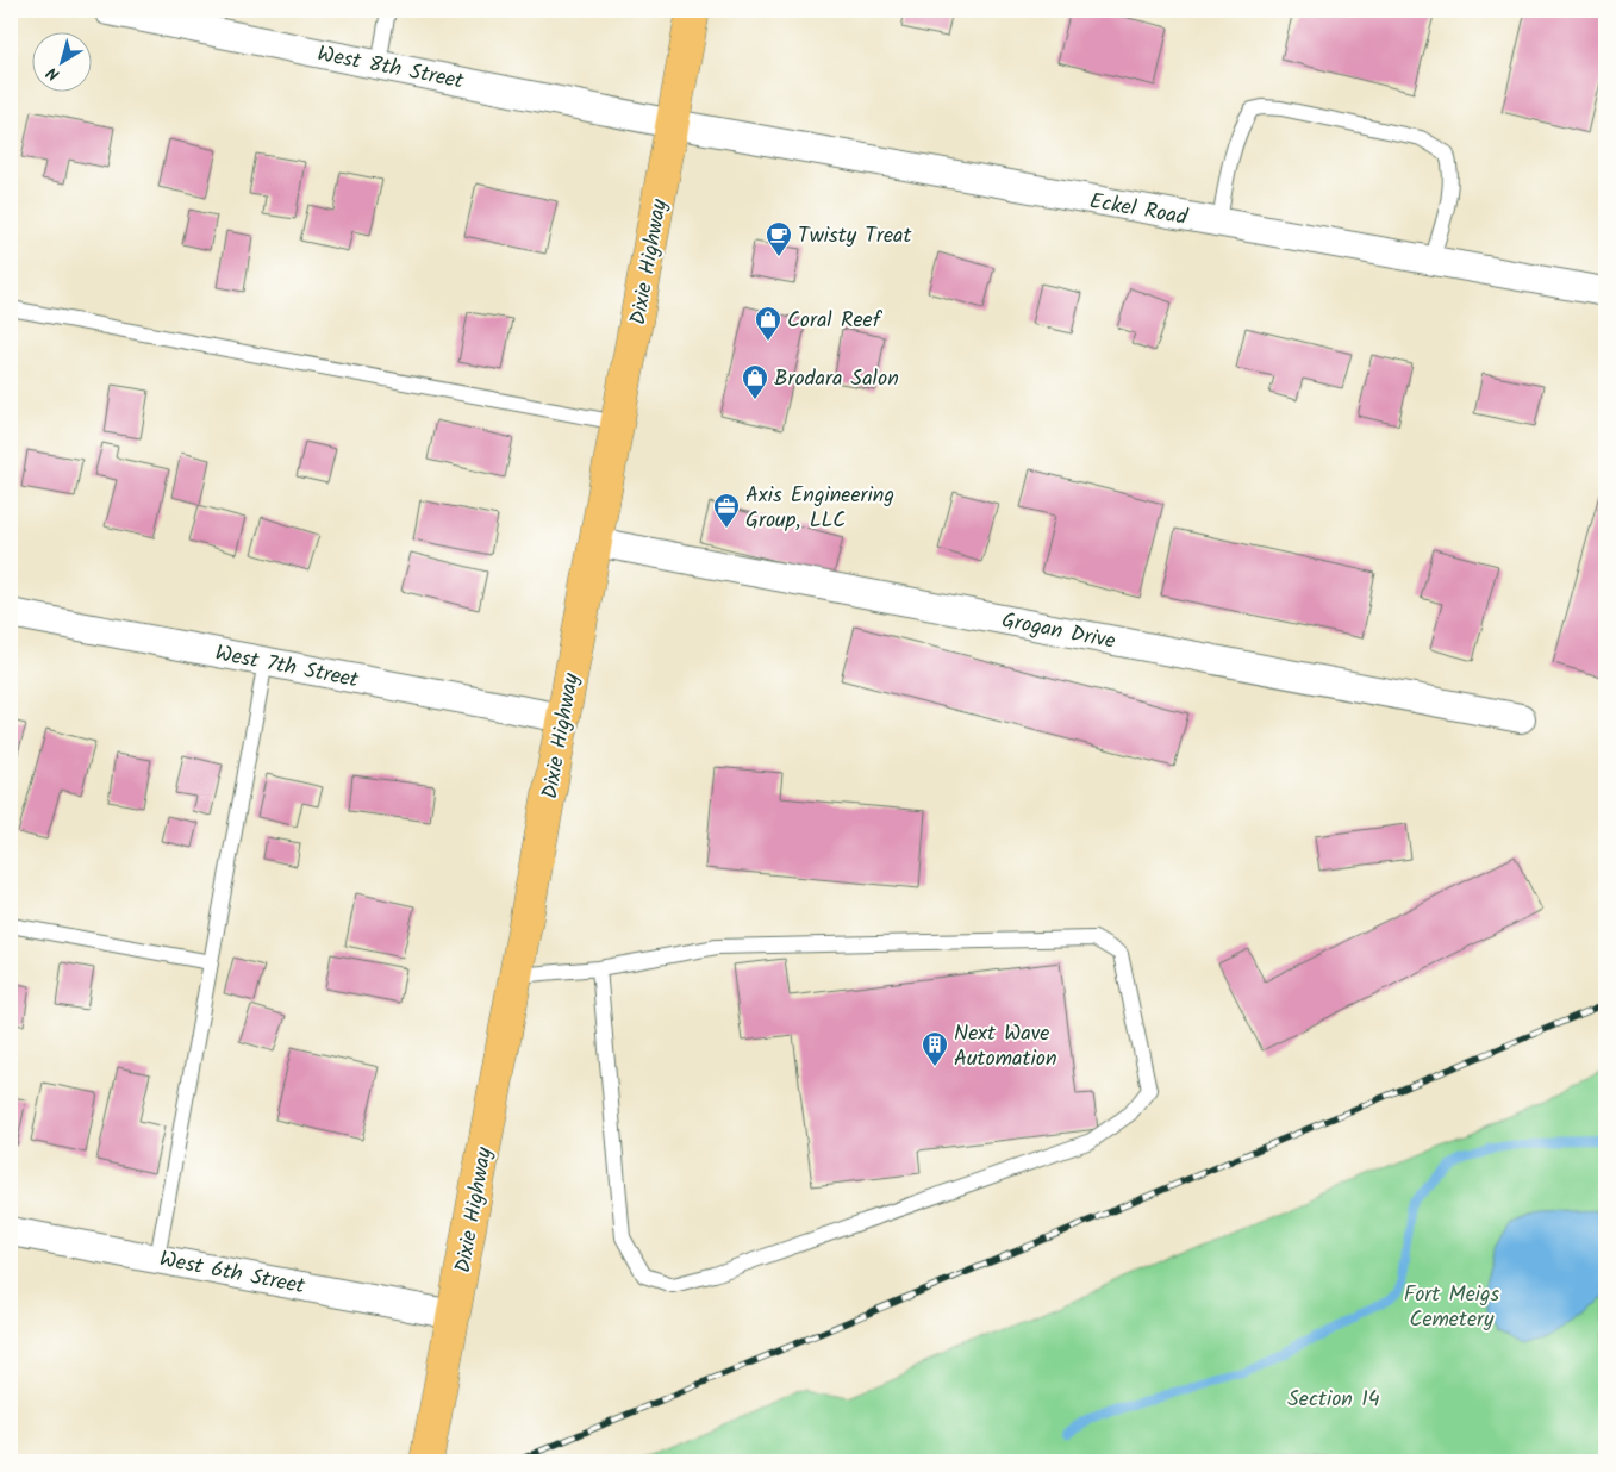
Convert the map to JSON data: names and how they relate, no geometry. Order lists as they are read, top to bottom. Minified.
{"streets":{"main road":["Dixie Highway"],"street":["West 8th Street","Eckel Road","Grogan Drive","West 7th Street","West 6th Street"]},"crossings":[["West 8th Street","Eckel Road"],["West 8th Street","Dixie Highway"],["Eckel Road","Dixie Highway"],["Dixie Highway","Grogan Drive"],["Dixie Highway","West 7th Street"],["Dixie Highway","West 6th Street"]],"parks":["Fort Meigs Cemetery","Section 14"],"places":{"cafe":["Twisty Treat"],"shop":["Coral Reef","Brodara Salon"],"office":["Axis Engineering Group, LLC"],"building":["Next Wave Automation"]},"north":"bottom left"}
